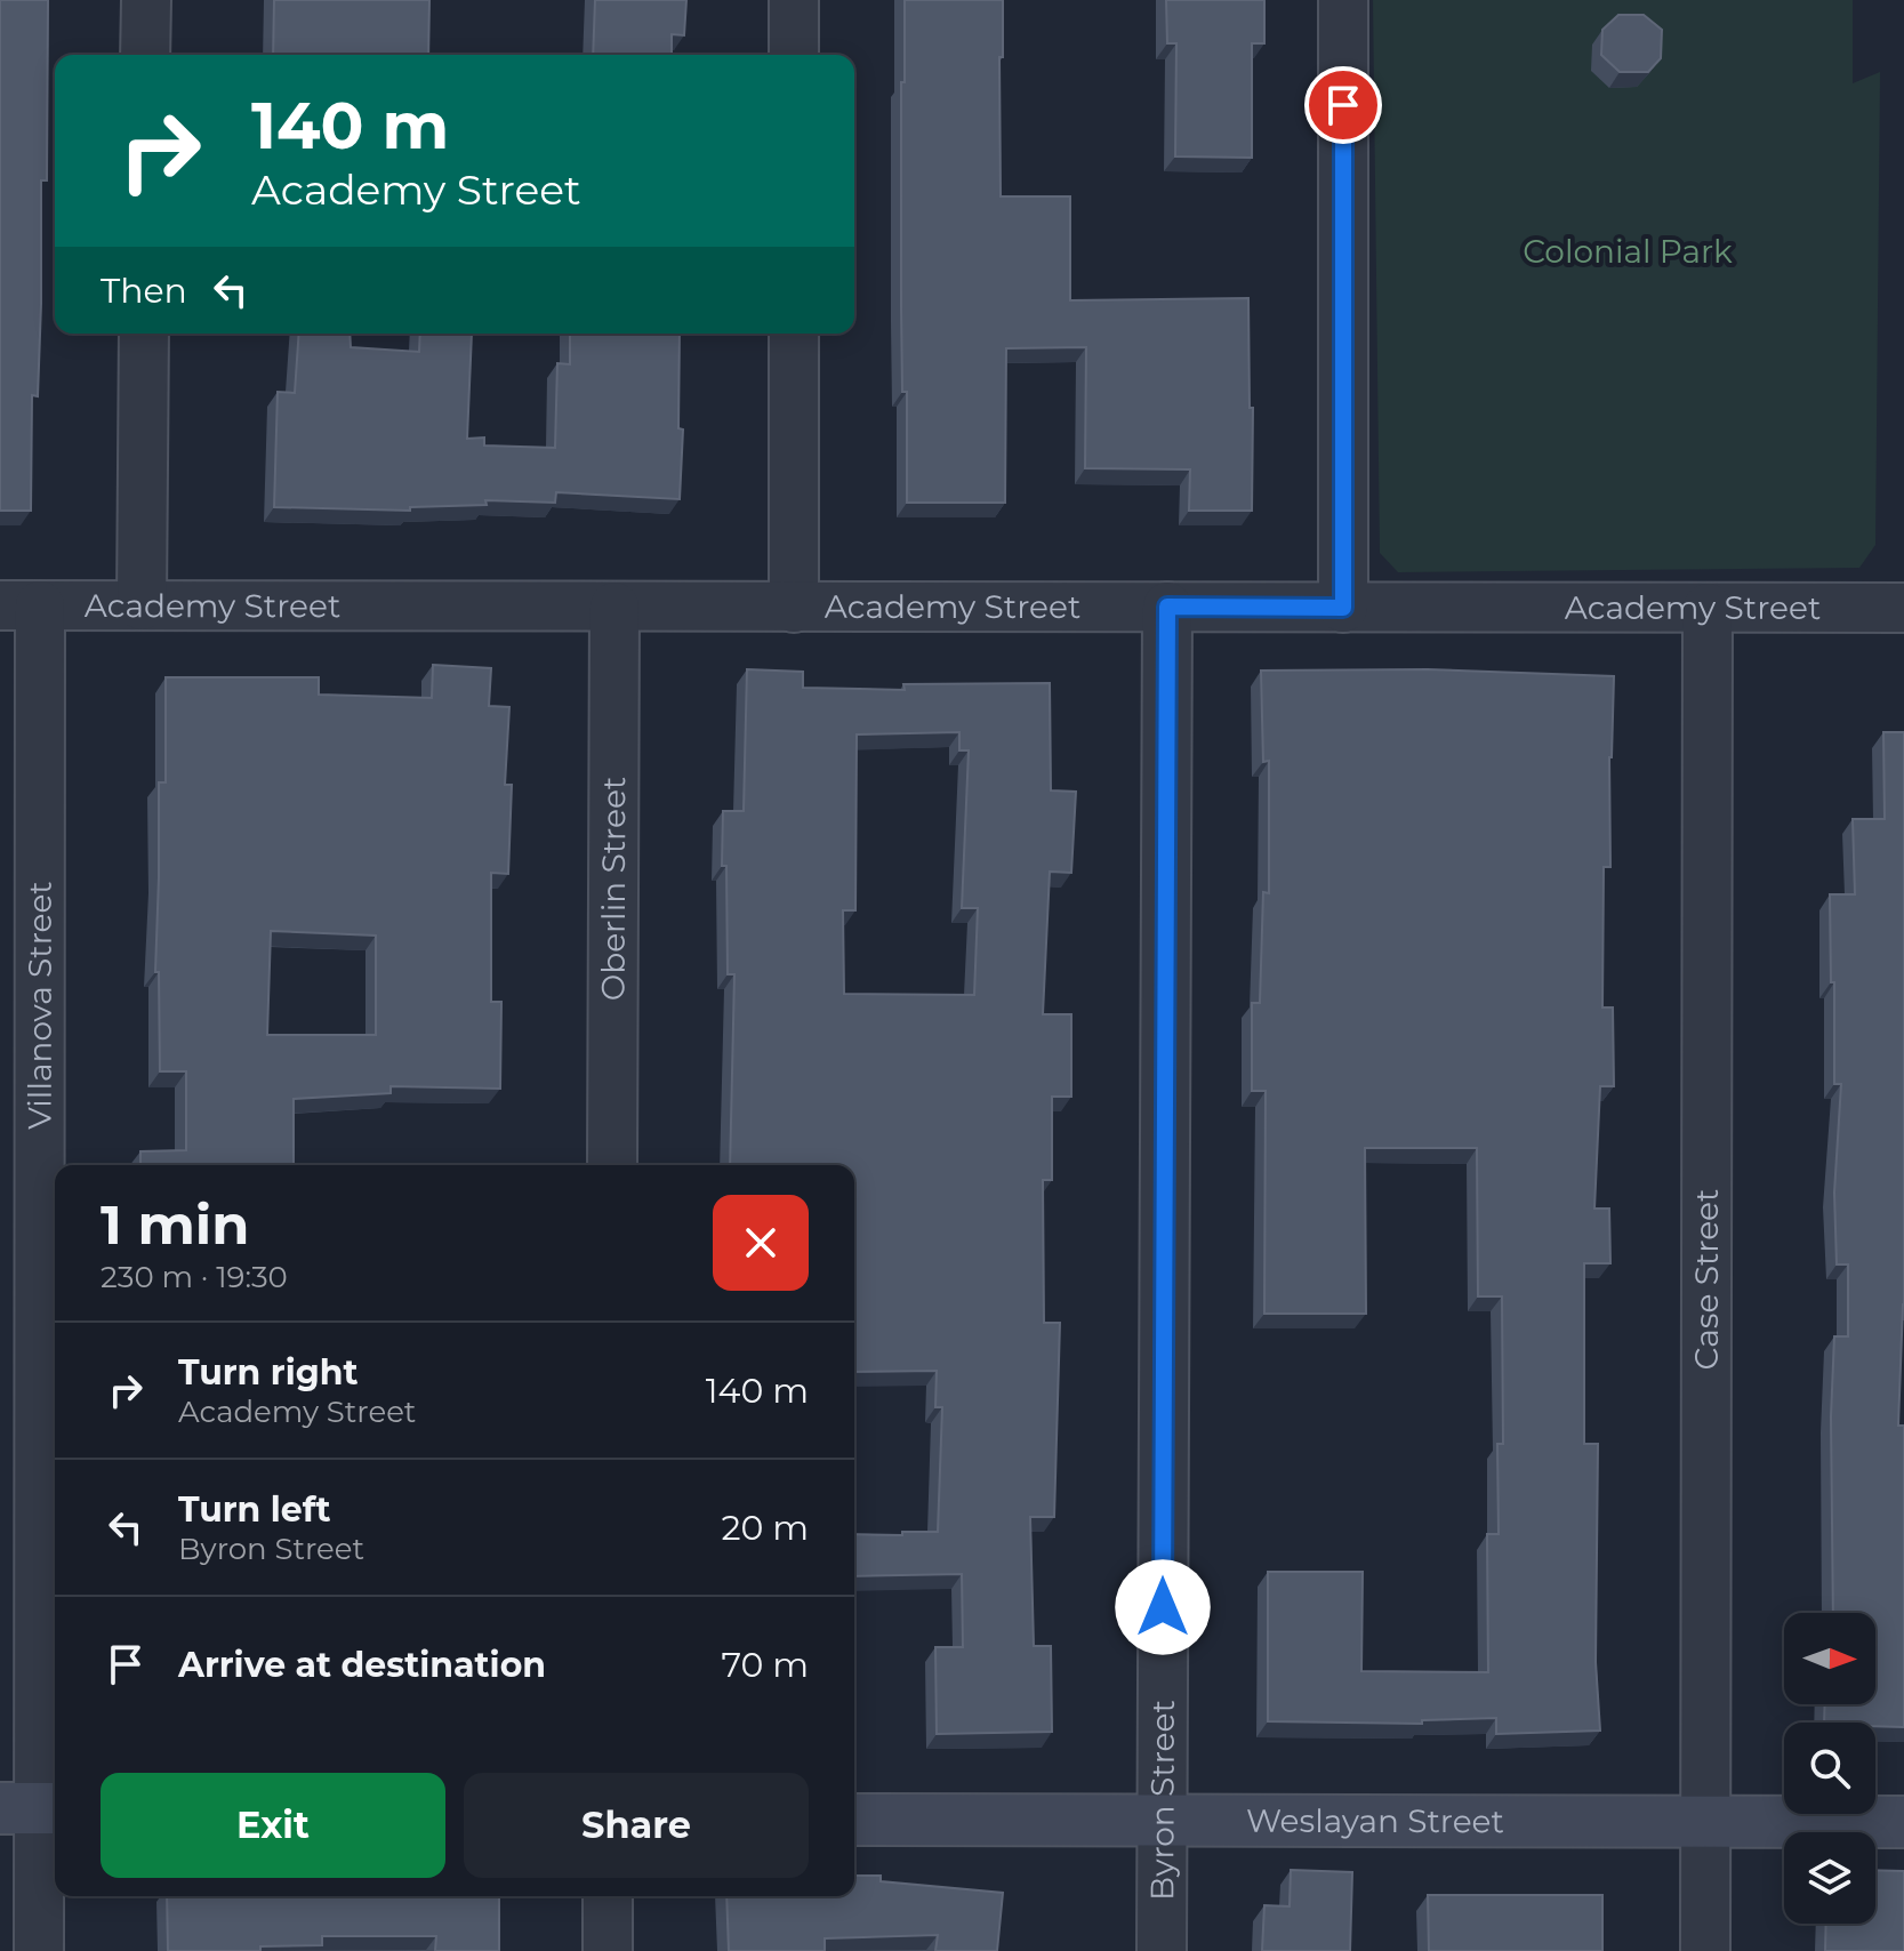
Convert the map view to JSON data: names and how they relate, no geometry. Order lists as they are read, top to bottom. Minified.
{"streets":{"main road":["Weslayan Street"],"street":["Academy Street","Oberlin Street","Villanova Street","Case Street","Byron Street"]},"crossings":[["Academy Street","Oberlin Street"],["Academy Street","Villanova Street"],["Academy Street","Case Street"],["Academy Street","Byron Street"],["Case Street","Weslayan Street"],["Byron Street","Weslayan Street"]],"parks":["Colonial Park"],"north":"right","page":{"turn":["140 m","Academy Street"],"then":"Then","heading":["1 min","230 m · 19:30"],"list":[{"name":"Turn right","note":"Academy Street","value":"140 m"},{"name":"Turn left","note":"Byron Street","value":"20 m"},{"name":"Arrive at destination","value":"70 m"}],"buttons":["Exit","Share"]}}
